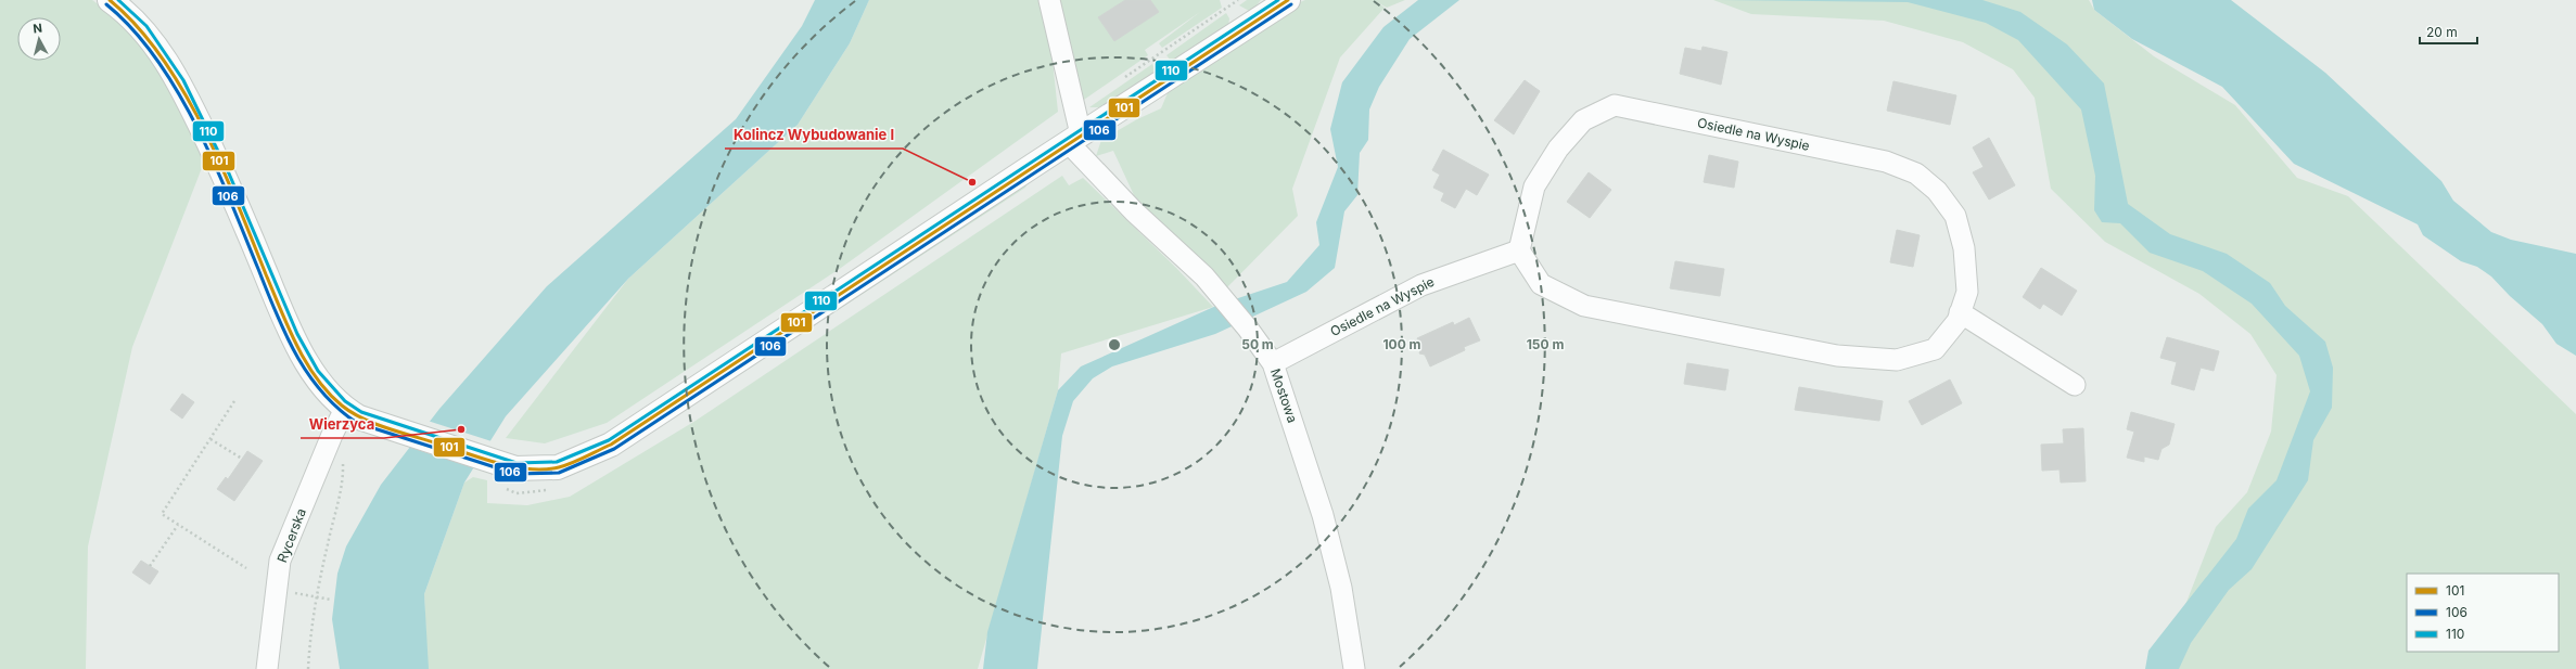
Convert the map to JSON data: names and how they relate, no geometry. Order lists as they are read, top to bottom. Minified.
{"streets":{"street":["Osiedle na Wyspie","Mostowa","Rycerska"]},"crossings":[["Osiedle na Wyspie","Mostowa"]],"places":["Kolincz Wybudowanie I","Wierzyca"],"lines":["transit line 101","transit line 110","transit line 106"],"legend":["101","106","110"],"scale_bar":"20 m","north":"top","rings":["50 m","100 m","150 m"]}
